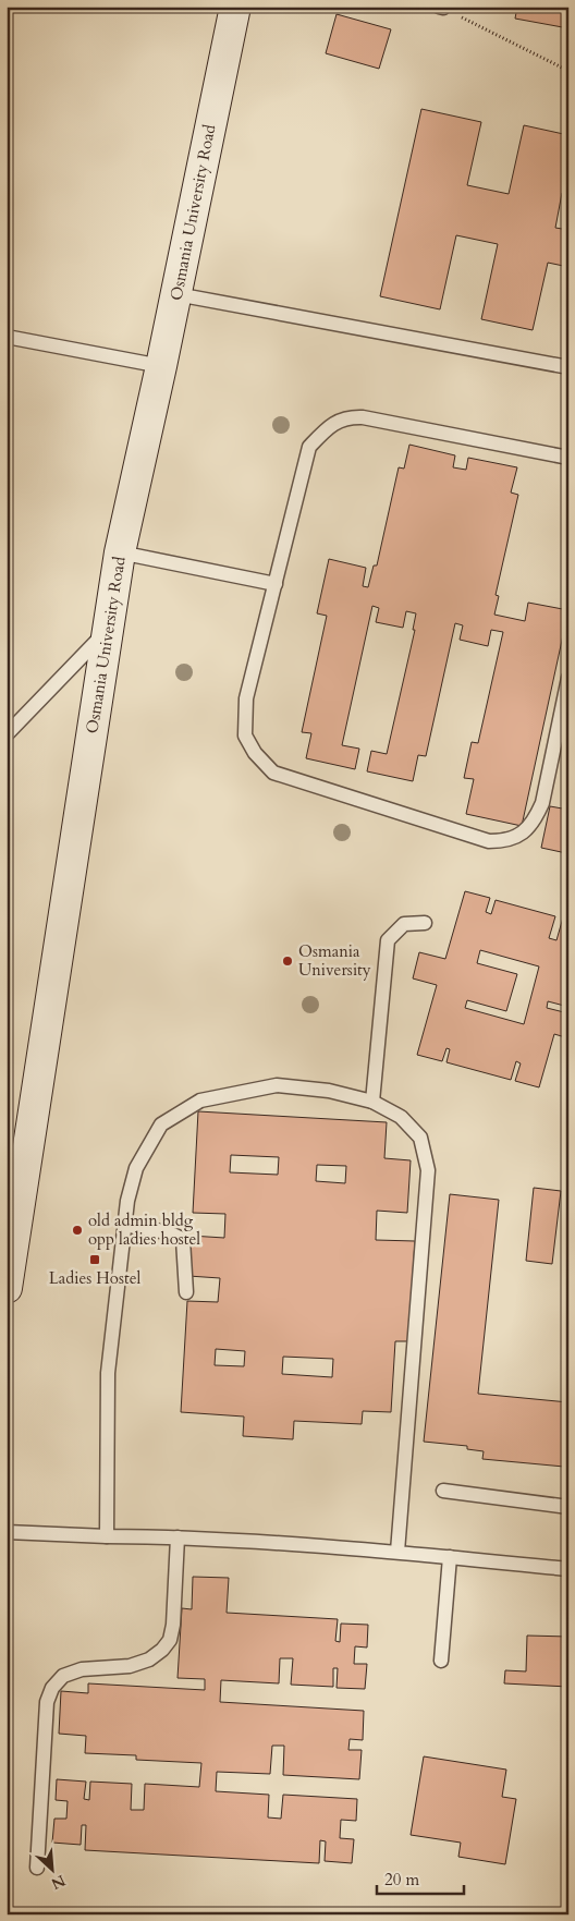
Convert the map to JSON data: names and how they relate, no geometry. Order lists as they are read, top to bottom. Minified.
{"streets":{"main road":["Osmania University Road"]},"places":{"other":["Osmania University","old admin bldg opp ladies hostel"],"transit":["Ladies Hostel"]},"scale_bar":"20 m","north":"bottom right"}
